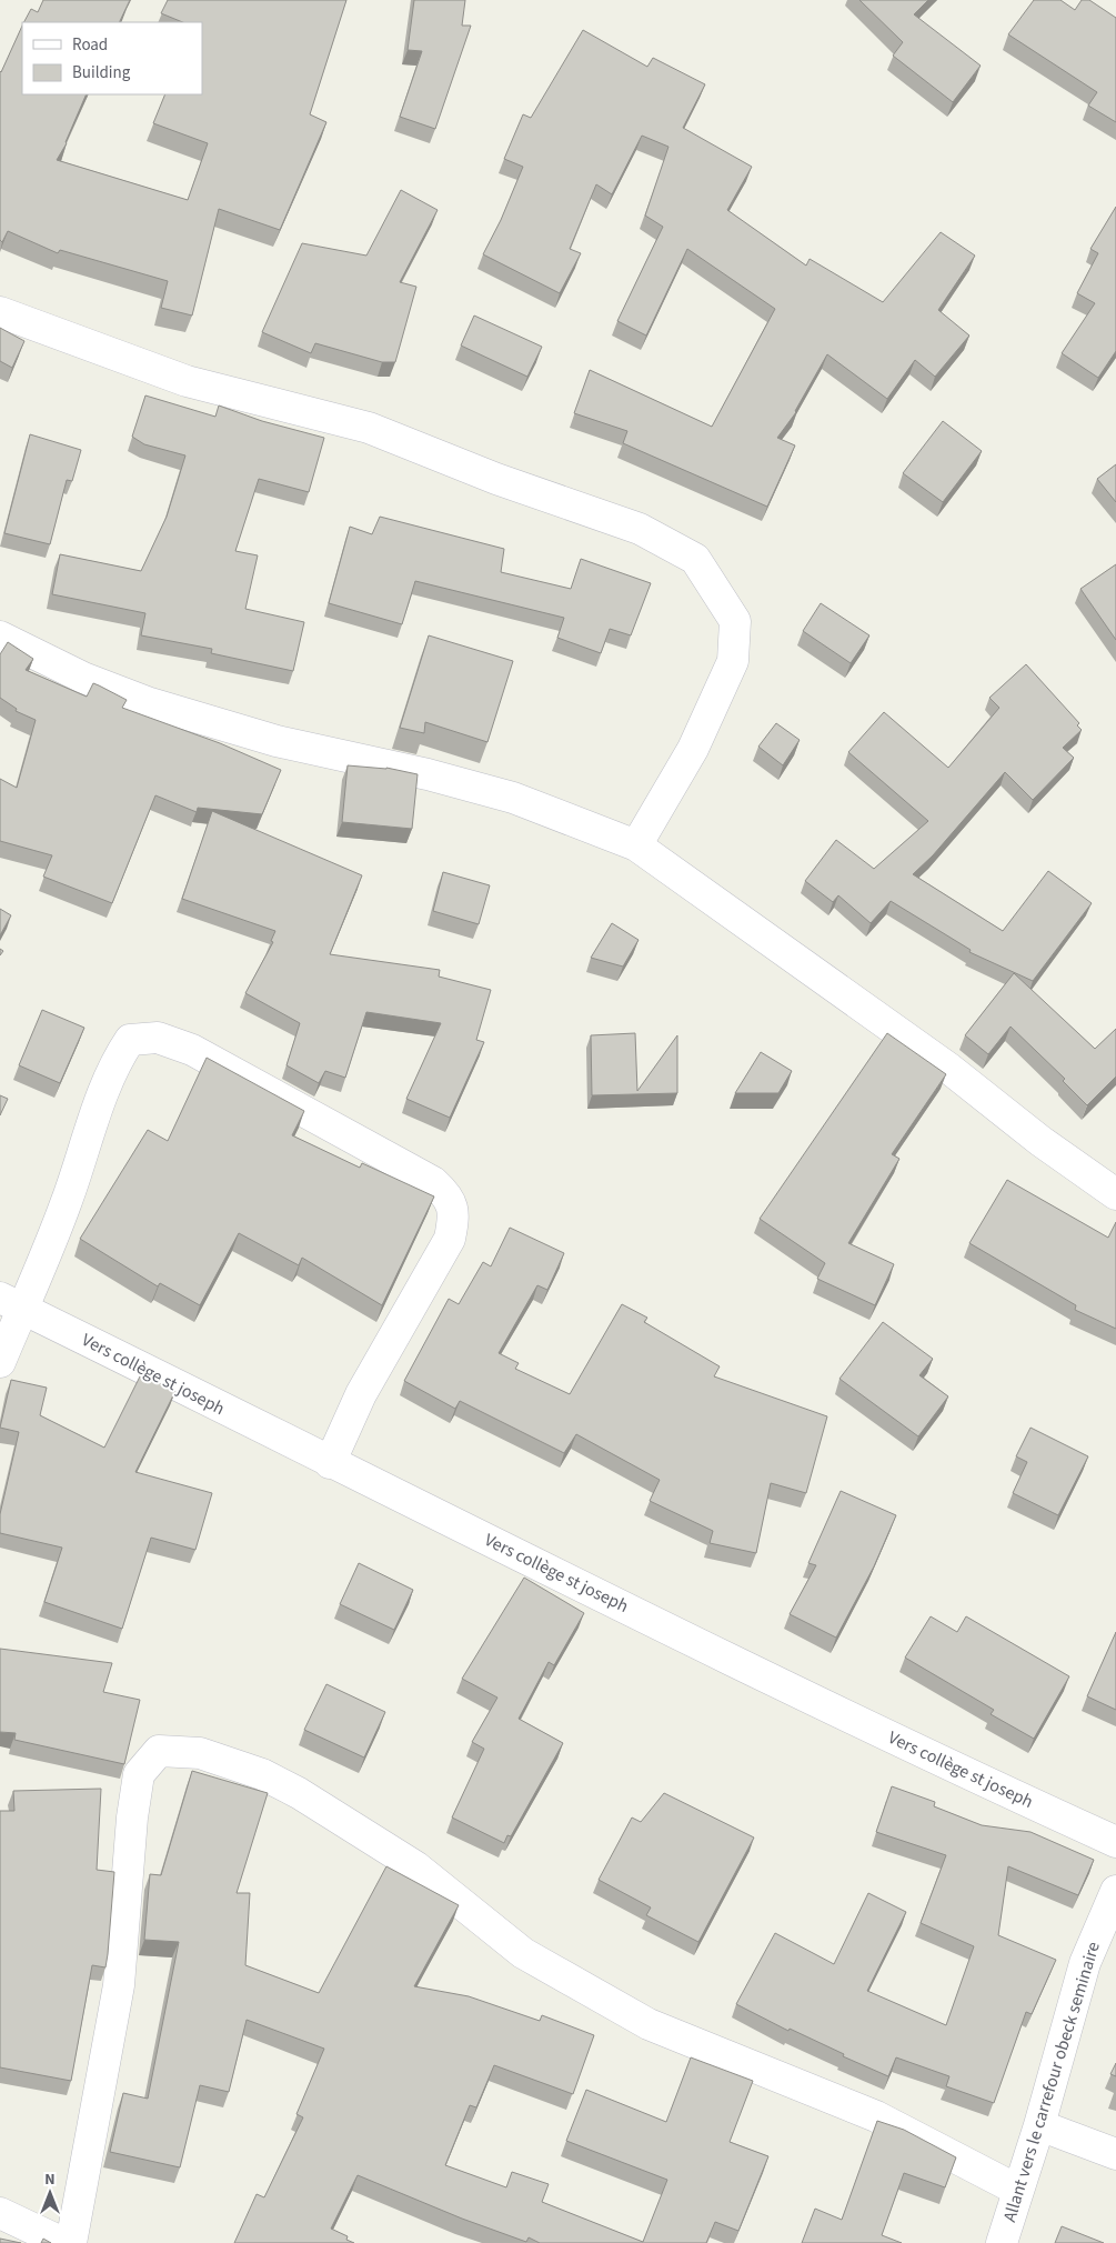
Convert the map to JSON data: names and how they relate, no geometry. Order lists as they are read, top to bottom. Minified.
{"streets":{"street":["Vers collège st joseph","Allant vers le carrefour obeck seminaire"]},"legend":["Road","Building"],"north":"top"}
